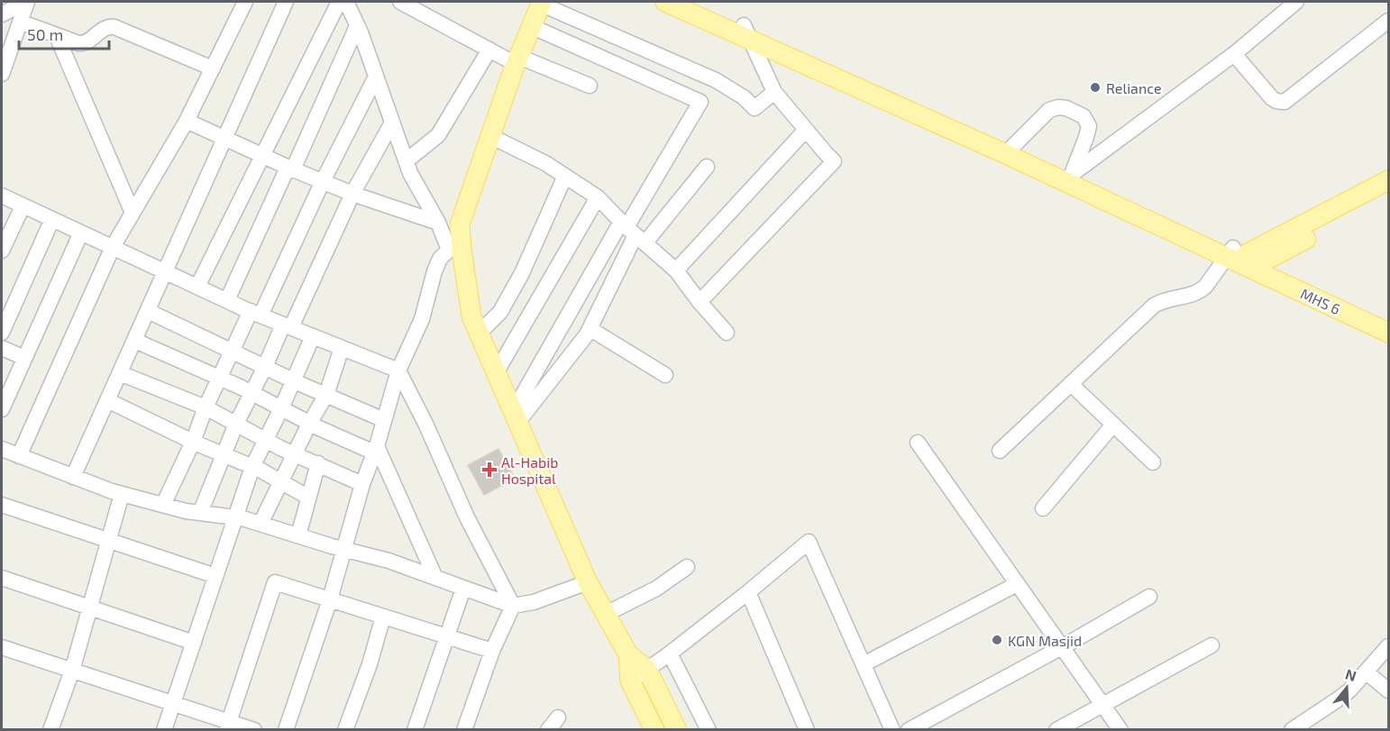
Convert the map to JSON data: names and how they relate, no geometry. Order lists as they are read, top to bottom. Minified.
{"streets":{"main road":["MHS 6"]},"places":{"other":["Reliance","KGN Masjid"],"health":["Al-Habib Hospital"]},"scale_bar":"50 m","north":"top"}
